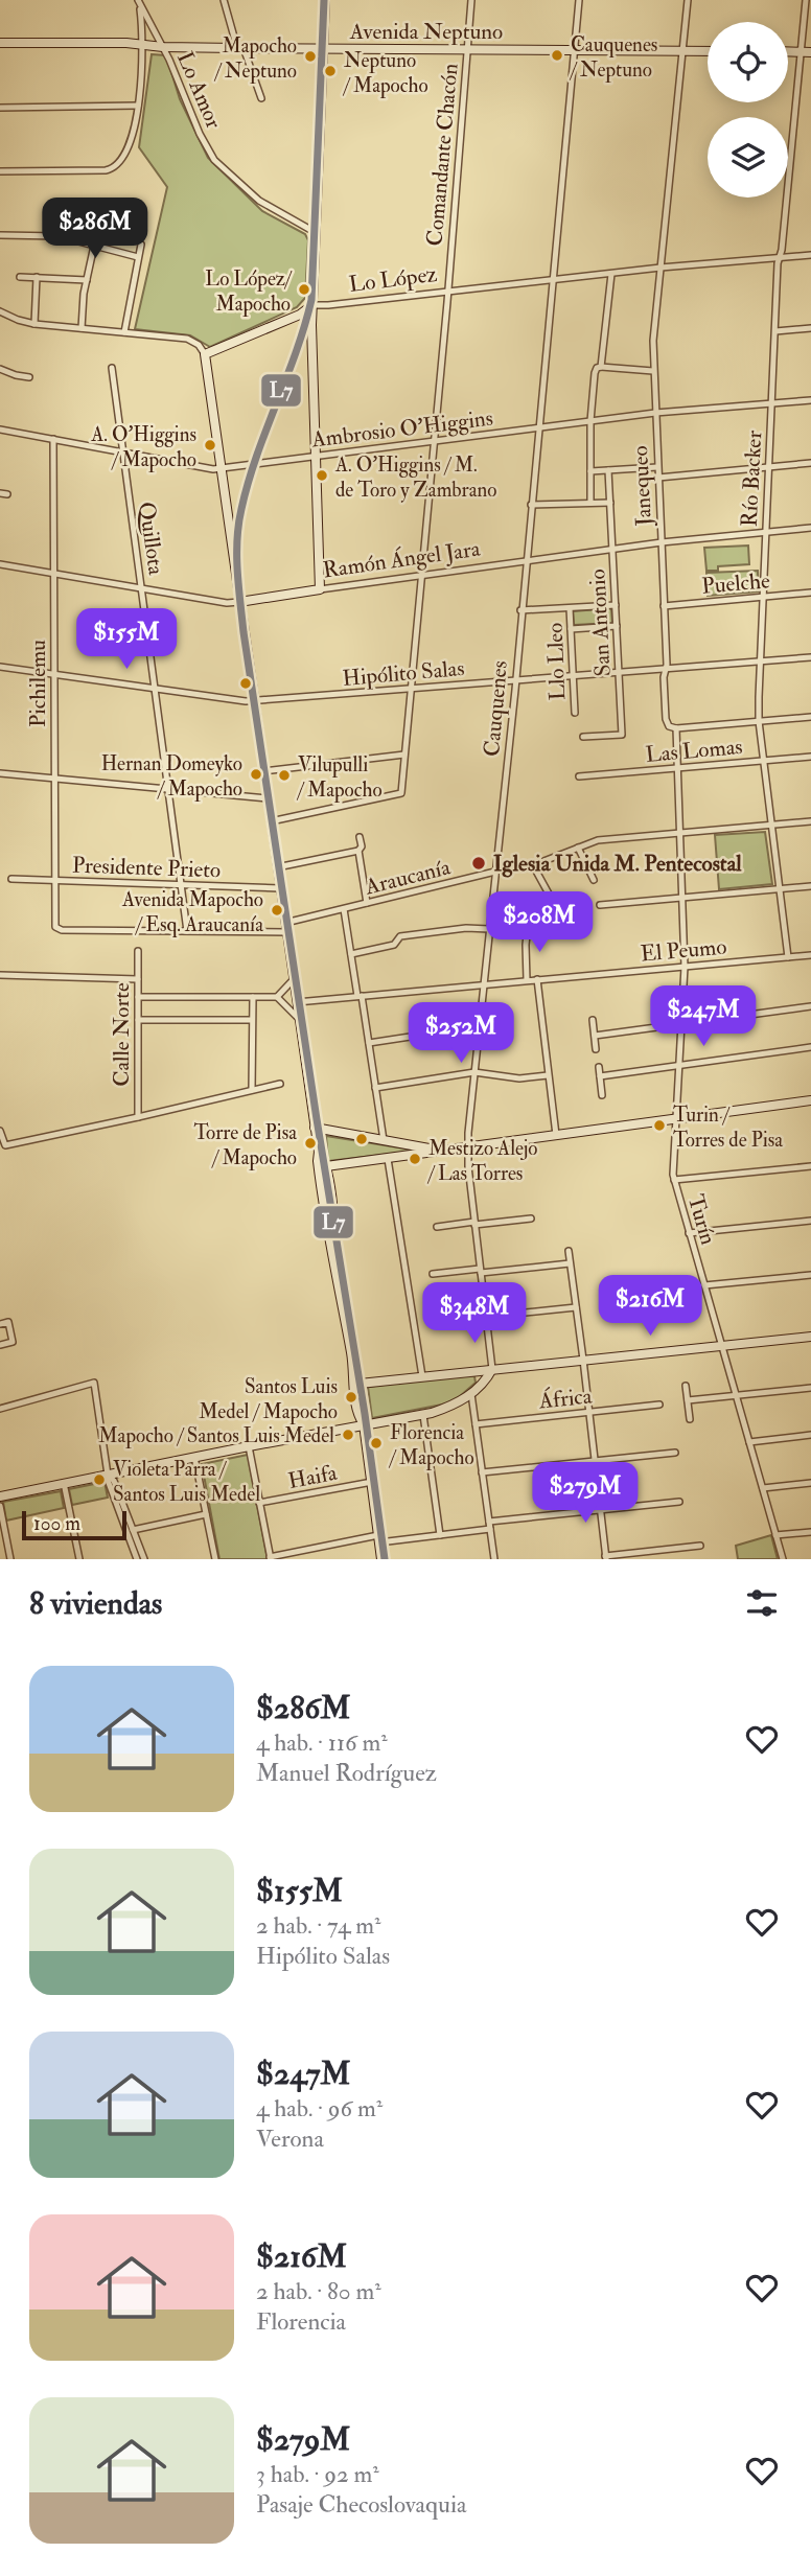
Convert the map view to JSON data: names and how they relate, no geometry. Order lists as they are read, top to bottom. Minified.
{"streets":{"main road":["Avenida Neptuno","Ramón Ángel Jara"],"street":["Lo Amor","Comandante Chacón","Lo López","Ambrosio O'Higgins","Río Backer","Janequeo","Quillota","Puelche","San Antonio","Llo Lleo","Hipólito Salas","Pichilemu","Cauquenes","Las Lomas","Presidente Prieto","Araucanía","El Peumo","Calle Norte","Turín","África","Haifa"]},"crossings":[["Avenida Neptuno","Lo Amor"],["Avenida Neptuno","Comandante Chacón"],["Avenida Neptuno","Janequeo"],["Avenida Neptuno","Cauquenes"],["Comandante Chacón","Lo López"],["Comandante Chacón","Ambrosio O'Higgins"],["Comandante Chacón","Ramón Ángel Jara"],["Comandante Chacón","Hipólito Salas"],["Lo López","Río Backer"],["Lo López","Janequeo"],["Lo López","Cauquenes"],["Ambrosio O'Higgins","Río Backer"],["Ambrosio O'Higgins","Janequeo"],["Ambrosio O'Higgins","Quillota"],["Ambrosio O'Higgins","Pichilemu"],["Ambrosio O'Higgins","Cauquenes"],["Río Backer","Ramón Ángel Jara"],["Río Backer","Puelche"],["Río Backer","Hipólito Salas"],["Río Backer","Las Lomas"],["Río Backer","Araucanía"],["Río Backer","El Peumo"],["Janequeo","Ramón Ángel Jara"],["Janequeo","Puelche"],["Janequeo","Hipólito Salas"],["Janequeo","Las Lomas"],["Janequeo","Araucanía"],["Janequeo","El Peumo"],["Janequeo","Turín"],["Quillota","Ramón Ángel Jara"],["Quillota","Hipólito Salas"],["Quillota","Presidente Prieto"],["Quillota","Araucanía"],["Ramón Ángel Jara","San Antonio"],["Ramón Ángel Jara","Pichilemu"],["Ramón Ángel Jara","Cauquenes"],["San Antonio","Hipólito Salas"],["Llo Lleo","Hipólito Salas"],["Hipólito Salas","Pichilemu"],["Hipólito Salas","Cauquenes"],["Pichilemu","Presidente Prieto"],["Pichilemu","Araucanía"],["Cauquenes","Araucanía"],["Cauquenes","El Peumo"],["El Peumo","Turín"]],"places":["Cauquenes / Neptuno","Mapocho / Neptuno","Neptuno / Mapocho","Lo López/ Mapocho","A. O'Higgins / Mapocho","A. O'Higgins / M. de Toro y Zambrano","Hernan Domeyko / Mapocho","Vilupulli / Mapocho","Iglesia Unida M. Pentecostal","Avenida Mapocho / Esq. Araucanía","Turin / Torres de Pisa","Torre de Pisa / Mapocho","Mestizo Alejo / Las Torres","Santos Luis Medel / Mapocho","Mapocho / Santos Luis Medel","Florencia / Mapocho","Violeta Parra / Santos Luis Medel"],"lines":["transit line L7"],"scale_bar":"100 m","page":{"price":["$286M","$155M","$208M","$247M","$252M","$216M","$348M","$279M"],"scale":"100 m","heading":"8 viviendas","list":[{"name":"$286M","note":"4 hab. · 116 m² · Manuel Rodríguez"},{"name":"$155M","note":"2 hab. · 74 m² · Hipólito Salas"},{"name":"$247M","note":"4 hab. · 96 m² · Verona"},{"name":"$216M","note":"2 hab. · 80 m² · Florencia"},{"name":"$279M","note":"3 hab. · 92 m² · Pasaje Checoslovaquia"}]}}
